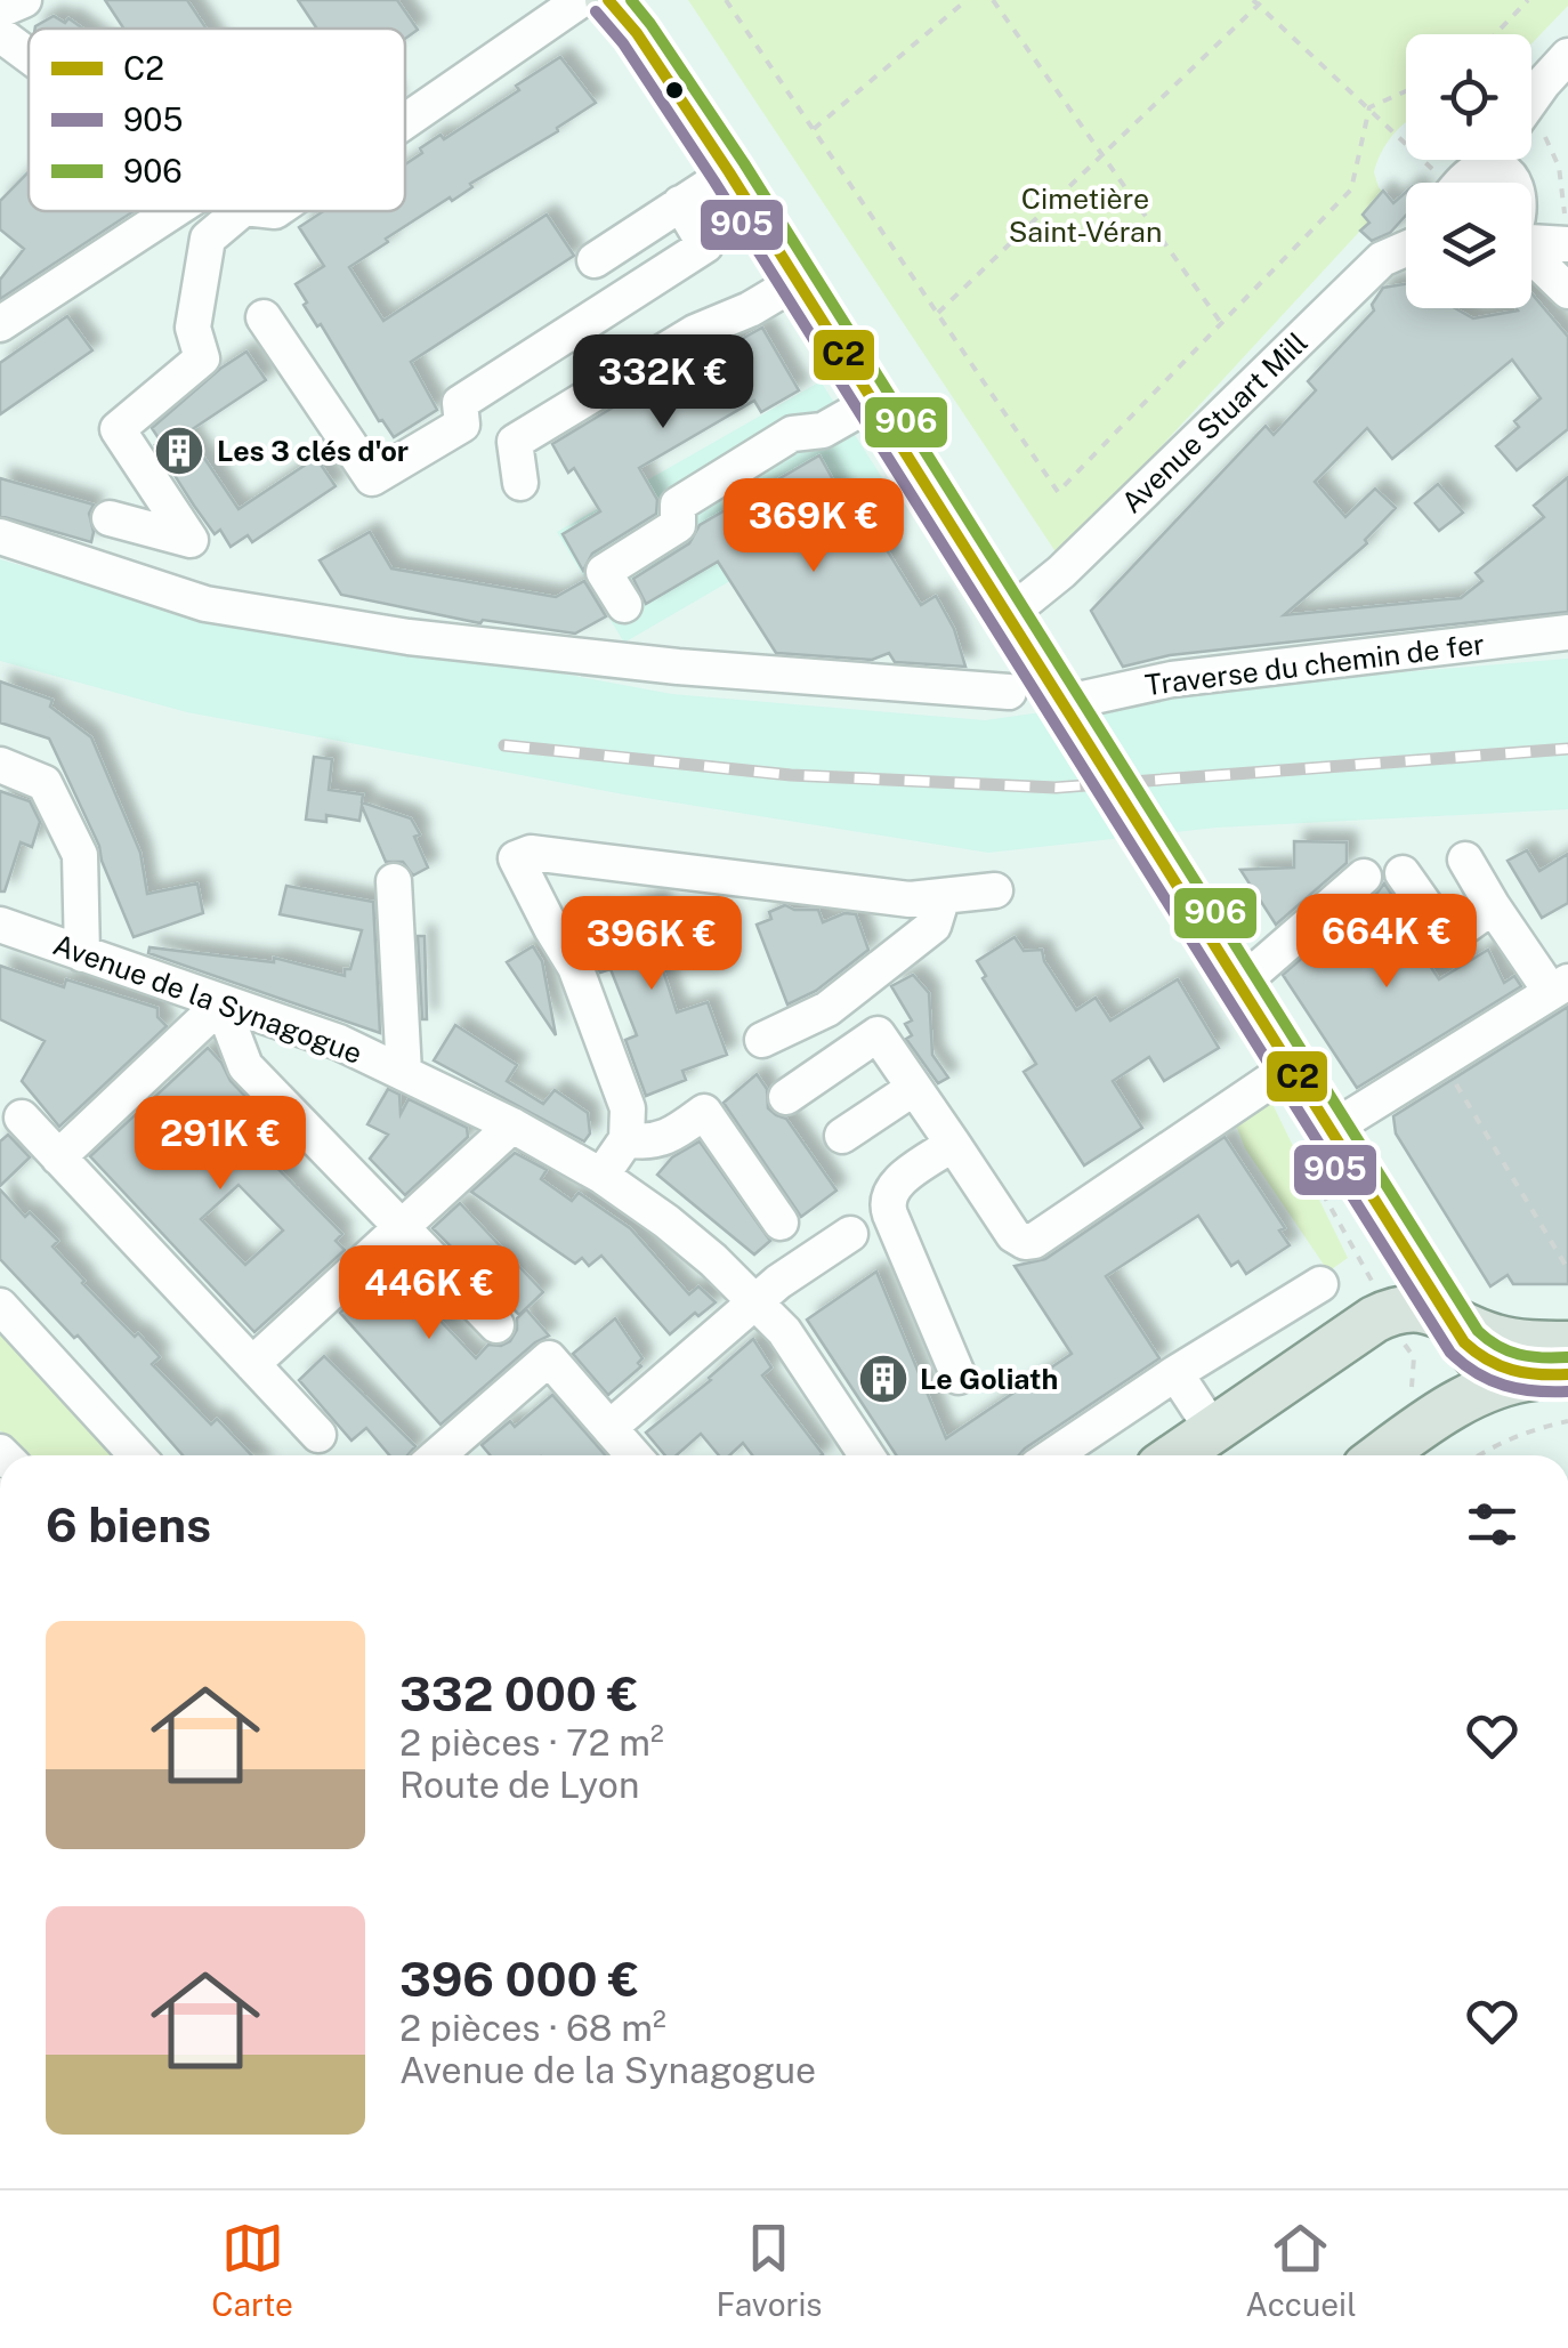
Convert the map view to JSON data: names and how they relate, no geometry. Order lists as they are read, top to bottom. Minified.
{"streets":{"street":["Avenue Stuart Mill","Traverse du chemin de fer","Avenue de la Synagogue"]},"parks":["Cimetière Saint-Véran"],"places":{"building":["Les 3 clés d'or","Le Goliath"]},"lines":["transit line C2","transit line 906","transit line 905"],"legend":["C2","905","906"],"page":{"price":["332K €","369K €","664K €","396K €","291K €","446K €"],"heading":"6 biens","list":[{"name":"332 000 €","note":"2 pièces · 72 m² · Route de Lyon"},{"name":"396 000 €","note":"2 pièces · 68 m² · Avenue de la Synagogue"}],"tabs":["Carte","Favoris","Accueil"]}}
